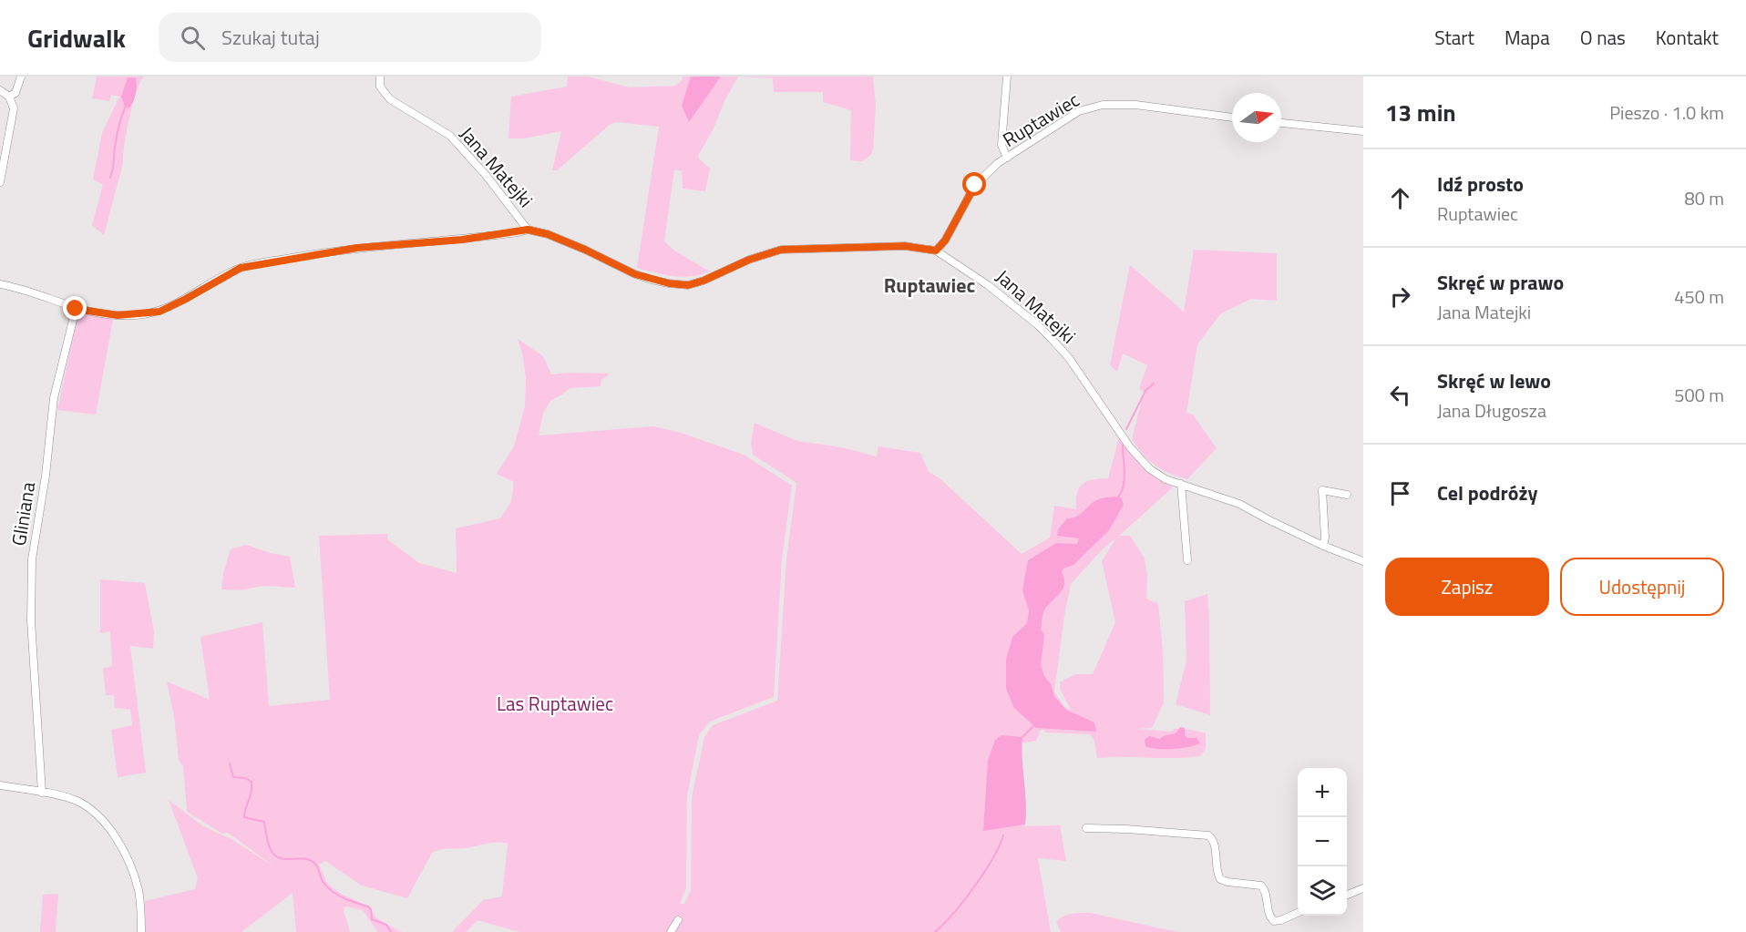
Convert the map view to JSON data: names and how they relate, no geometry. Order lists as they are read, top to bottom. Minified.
{"streets":{"street":["Ruptawiec","Jana Matejki","Gliniana"]},"crossings":[["Ruptawiec","Jana Matejki"]],"districts":["Ruptawiec"],"parks":["Las Ruptawiec"],"north":"right","page":{"header":"Gridwalk","search":"Szukaj tutaj","nav":["Start","Mapa","O nas","Kontakt"],"heading":["13 min","Pieszo · 1.0 km"],"list":[["Idź prosto","Ruptawiec","80 m"],["Skręć w prawo","Jana Matejki","450 m"],["Skręć w lewo","Jana Długosza","500 m"],"Cel podróży"],"buttons":["Zapisz","Udostępnij"],"map_buttons":["+","−"]}}
